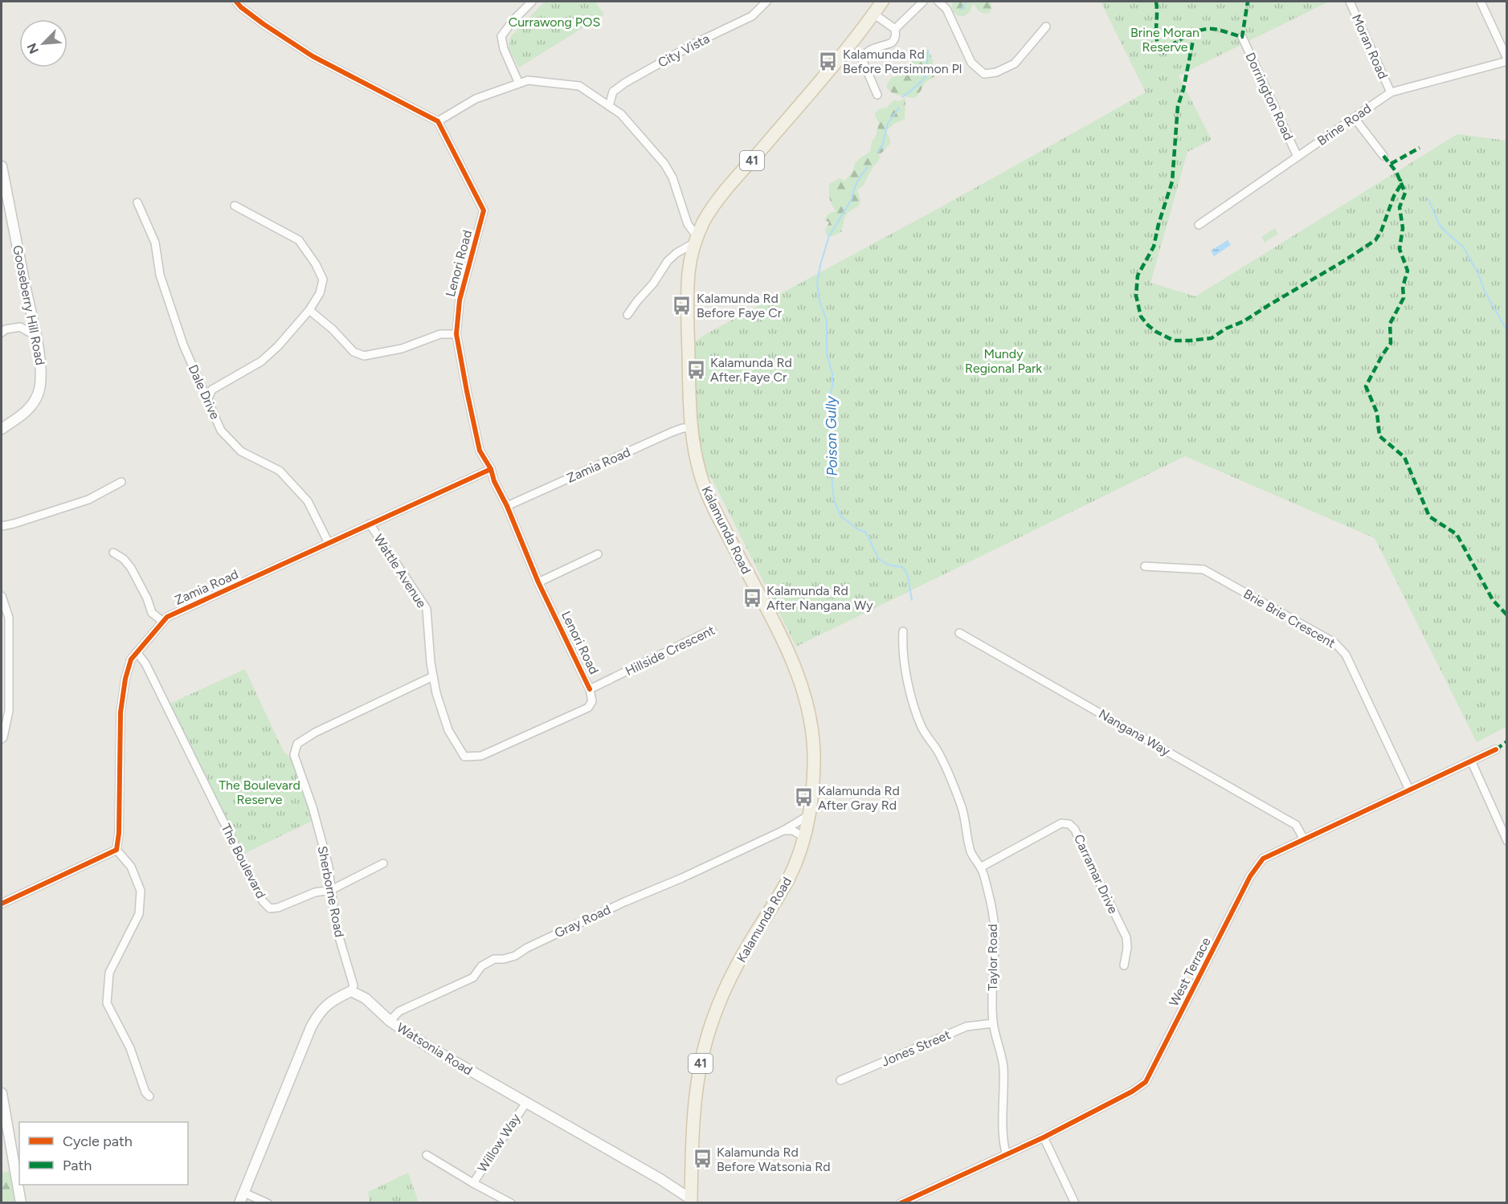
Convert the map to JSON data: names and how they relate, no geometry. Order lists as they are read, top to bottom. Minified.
{"streets":{"main road":["41","Kalamunda Road"],"street":["Moran Road","City Vista","Dorrington Road","Brine Road","Lenori Road","Gooseberry Hill Road","Dale Drive","Zamia Road","Wattle Avenue","Brie Brie Crescent","Hillside Crescent","Nangana Way","The Boulevard","Carramar Drive","Sherborne Road","Gray Road","Taylor Road","West Terrace","Jones Street","Watsonia Road","Willow Way"]},"crossings":[["Moran Road","Brine Road"],["Dorrington Road","Brine Road"],["Lenori Road","Zamia Road"],["Lenori Road","Wattle Avenue"],["Lenori Road","Hillside Crescent"],["Dale Drive","Zamia Road"],["Zamia Road","Kalamunda Road"],["Zamia Road","Wattle Avenue"],["Zamia Road","The Boulevard"],["Kalamunda Road","Gray Road"],["Kalamunda Road","Watsonia Road"],["Wattle Avenue","Hillside Crescent"],["Wattle Avenue","Sherborne Road"],["Brie Brie Crescent","West Terrace"],["Nangana Way","West Terrace"],["The Boulevard","Sherborne Road"],["Carramar Drive","Taylor Road"],["Sherborne Road","Watsonia Road"],["Gray Road","Watsonia Road"],["Taylor Road","West Terrace"],["Taylor Road","Jones Street"],["Watsonia Road","Willow Way"]],"water":["Poison Gully"],"parks":["Currawong POS","Brine Moran Reserve","Mundy Regional Park","The Boulevard Reserve"],"places":{"bus stop":["Kalamunda Rd Before Persimmon Pl","Kalamunda Rd Before Faye Cr","Kalamunda Rd After Faye Cr","Kalamunda Rd After Nangana Wy","Kalamunda Rd After Gray Rd","Kalamunda Rd Before Watsonia Rd"]},"legend":["Cycle path","Path"],"north":"bottom left"}
